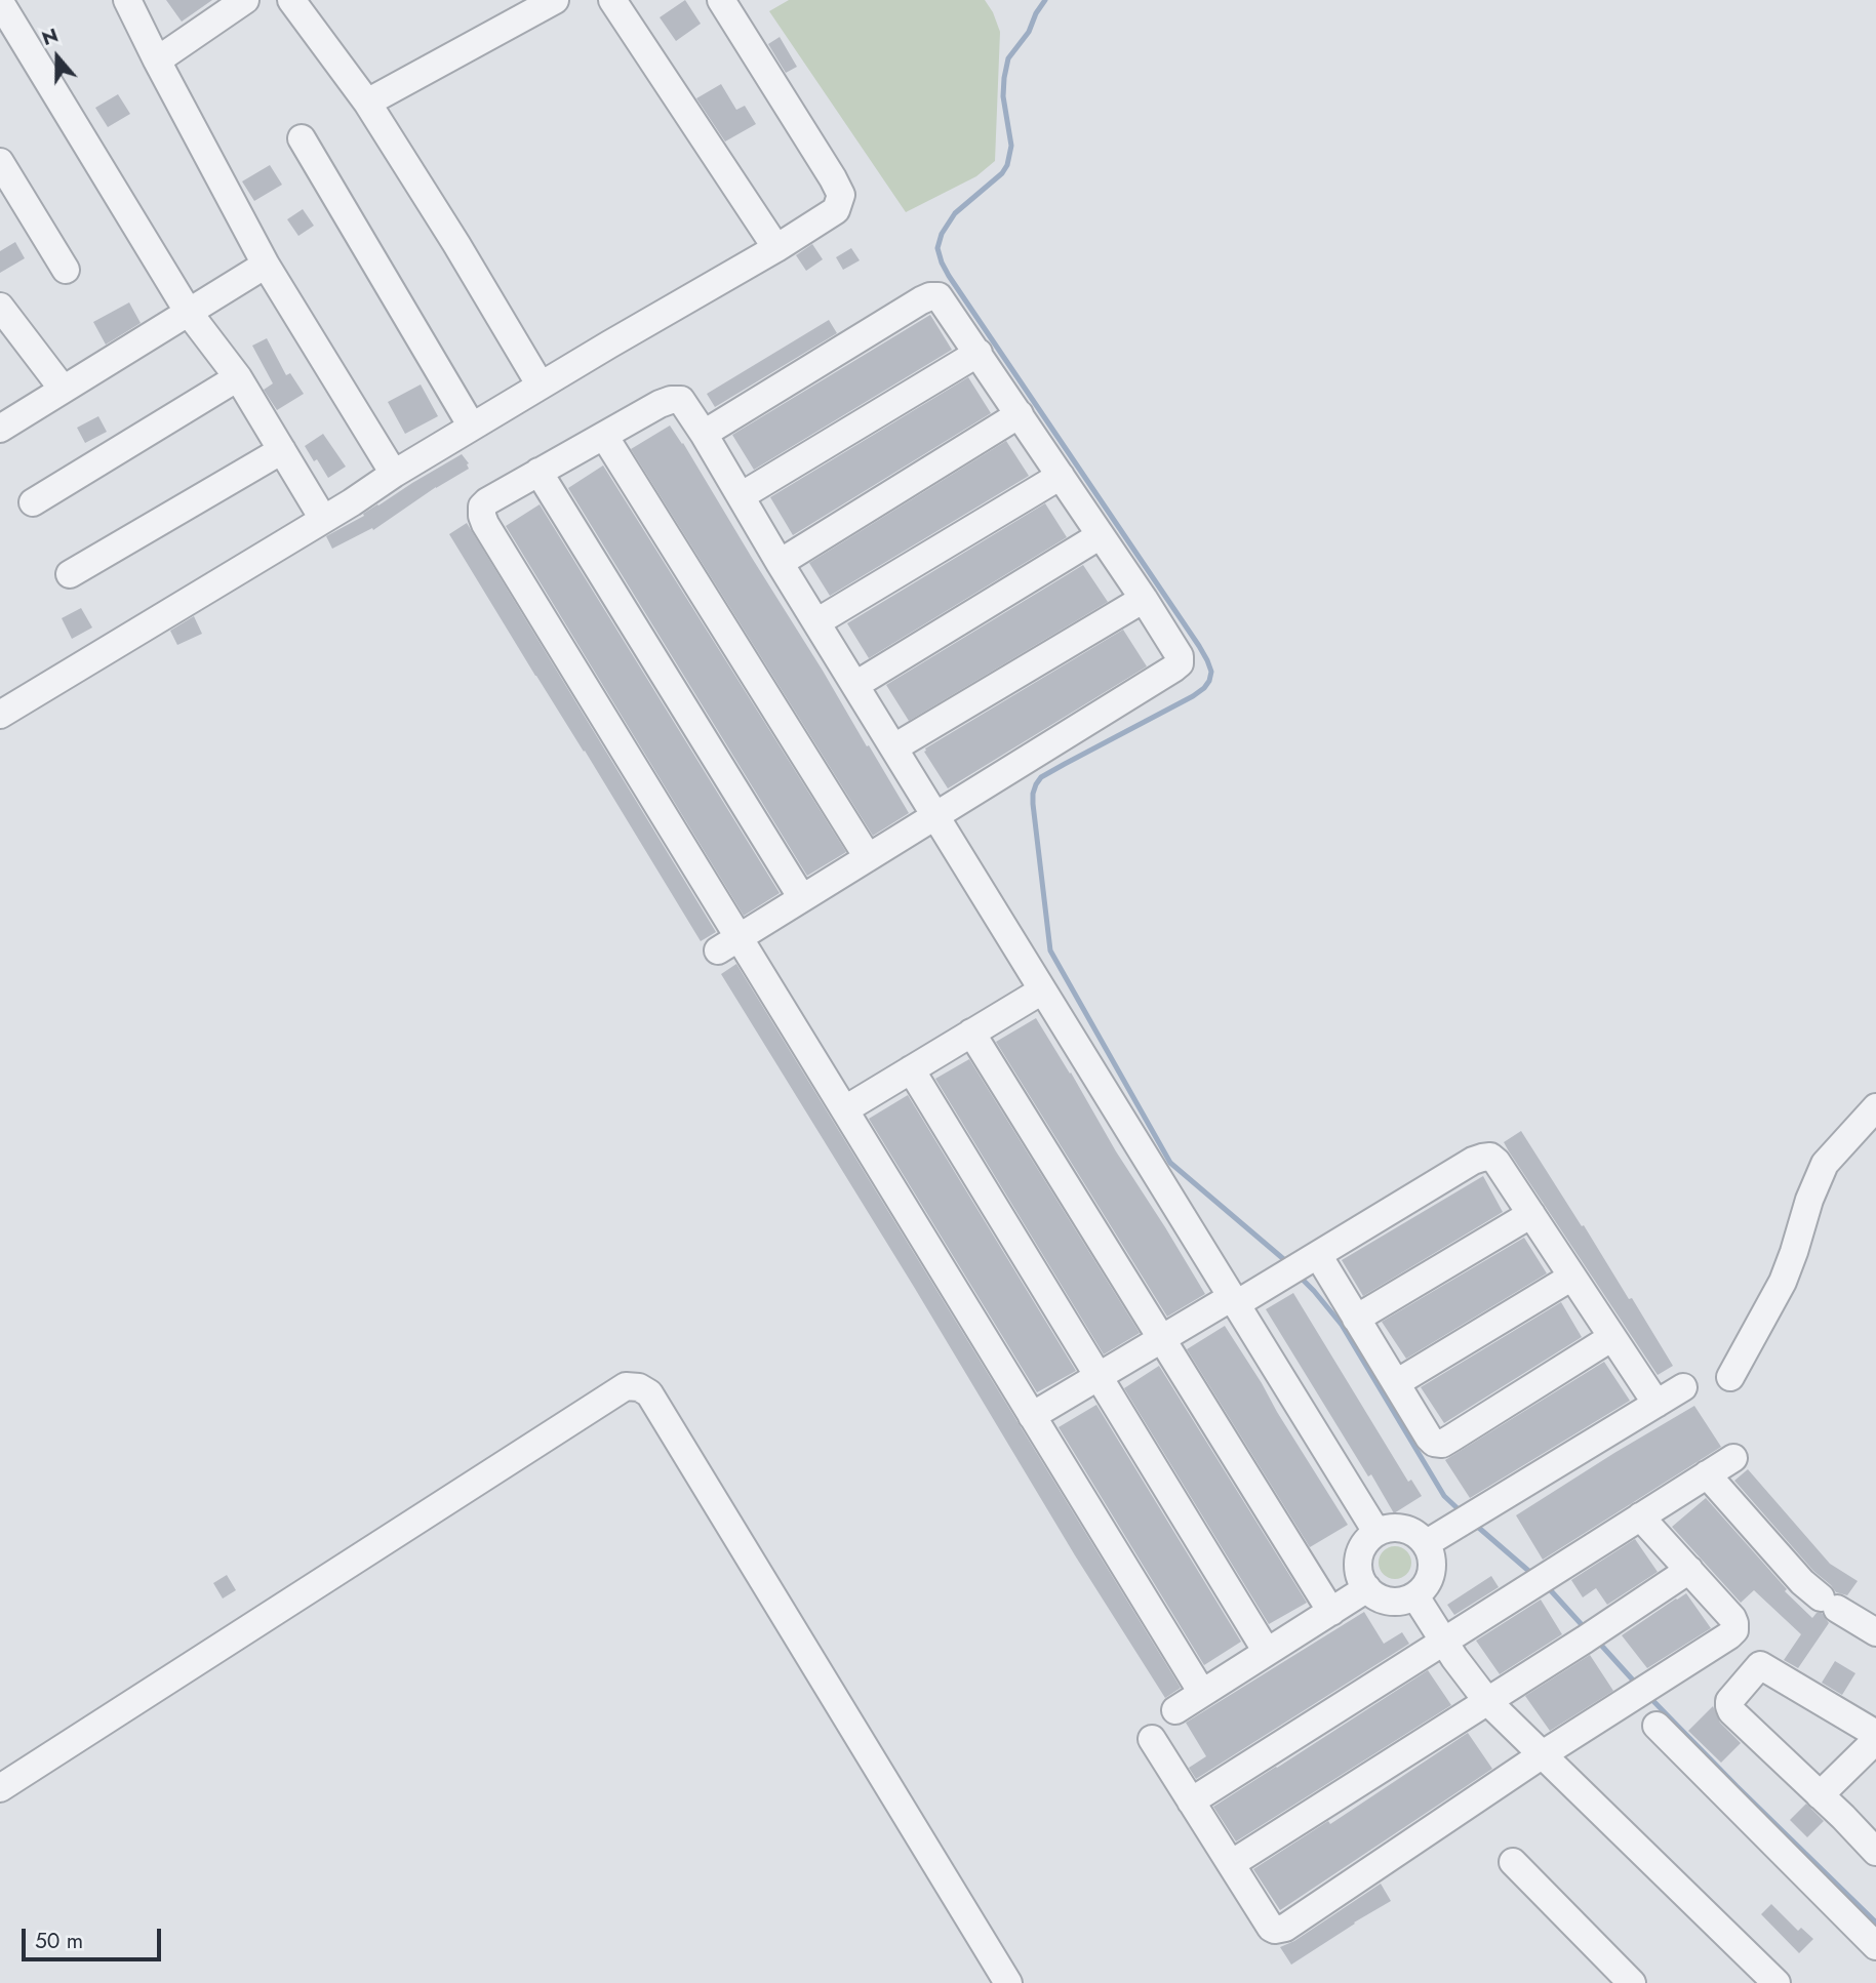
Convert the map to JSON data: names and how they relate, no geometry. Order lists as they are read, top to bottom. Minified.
{"scale_bar":"50 m","north":"top"}
